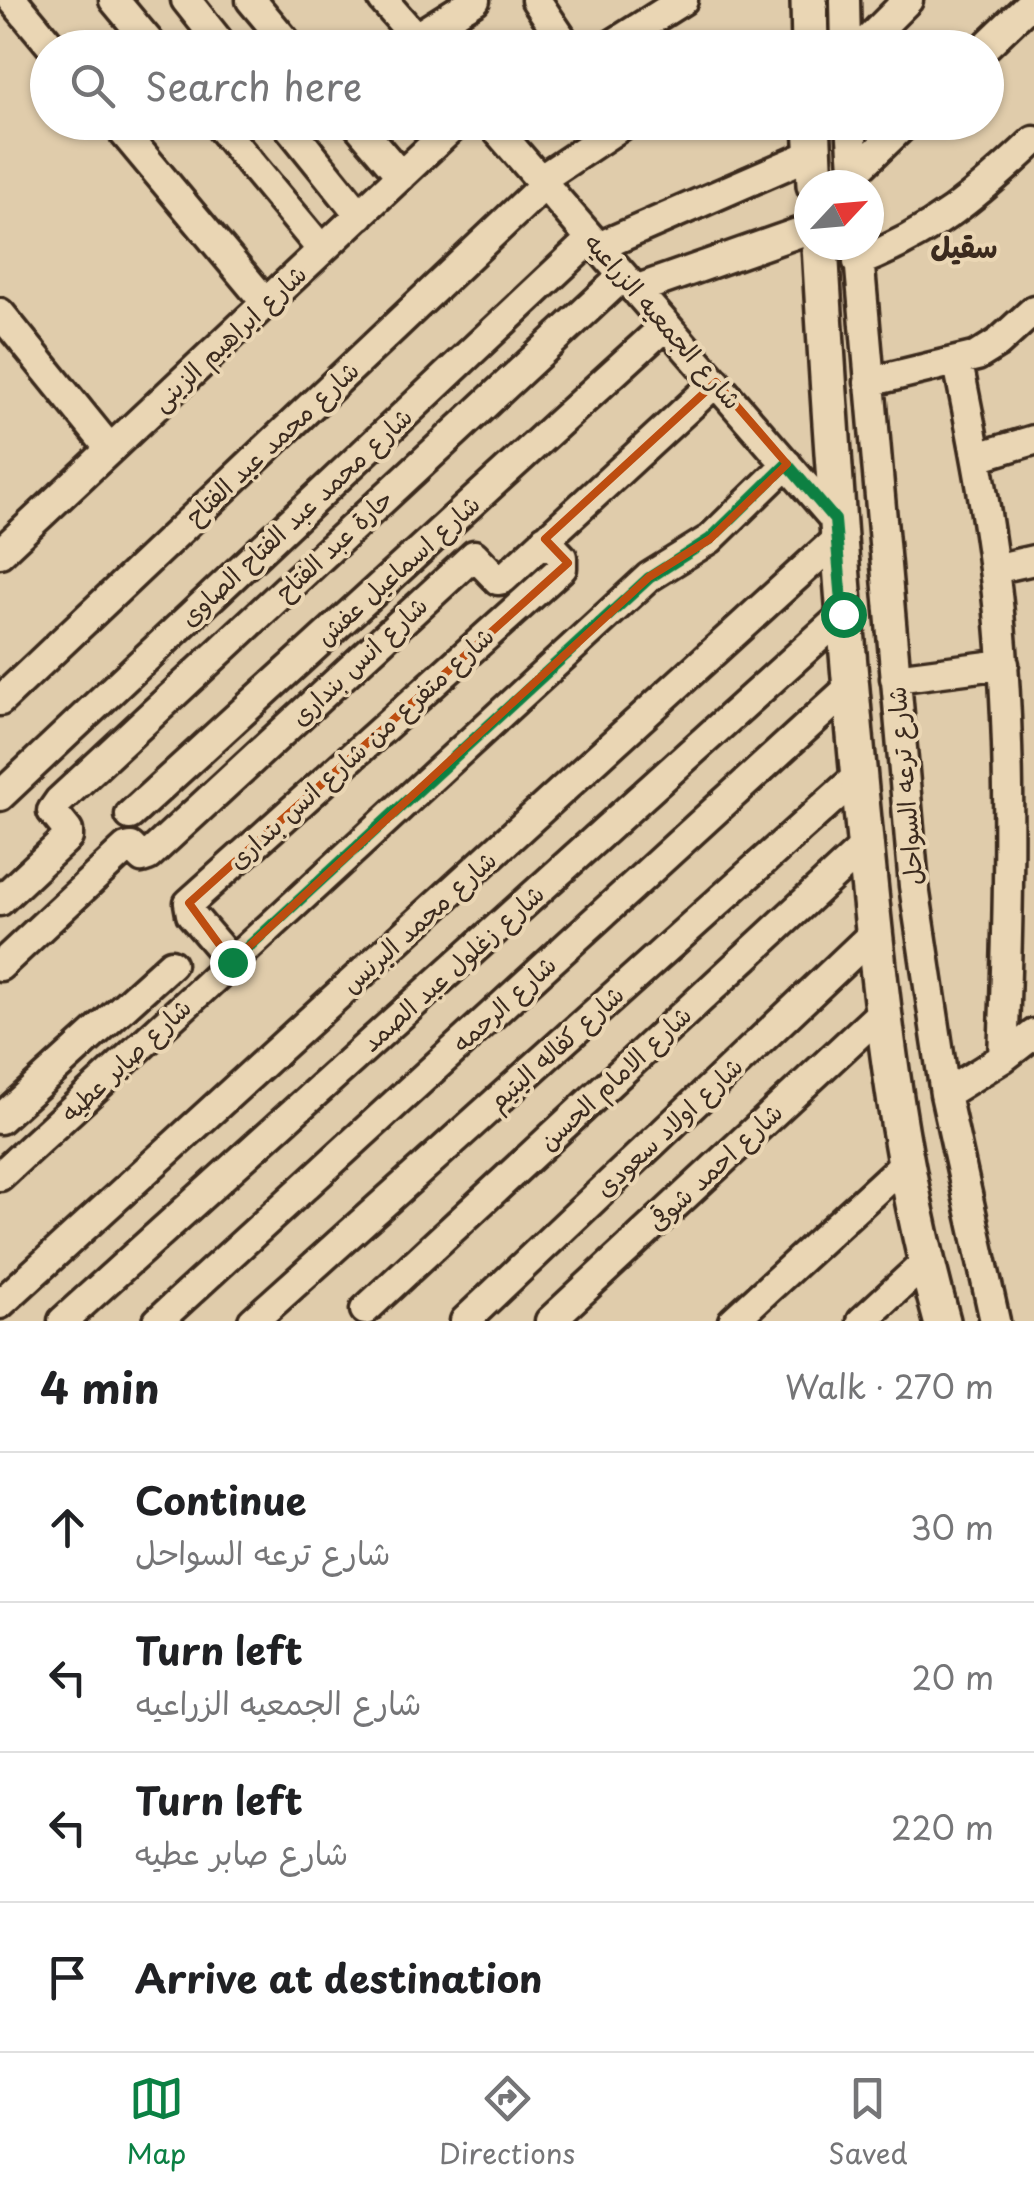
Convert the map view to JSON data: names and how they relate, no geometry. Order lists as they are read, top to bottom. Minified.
{"streets":{"main road":["شارع ترعه السواحل"],"street":["شارع الجمعيه الزراعيه","شارع ابراهيم الزينى","شارع محمد عبد الفتاح","شارع محمد عبد الفتاح الصاوى","حارة عبد الفتاح","شارع اسماعيل عفش","شارع انس بندارى","شارع متفرع من شارع انس بندارى","شارع محمد البرنس","شارع زغلول عبد الصمد","شارع الرحمه","شارع كفاله اليتيم","شارع صابر عطيه","شارع الامام الحسن","شارع اولاد سعودى","شارع احمد شوقى"]},"crossings":[["شارع الجمعيه الزراعيه","شارع محمد عبد الفتاح"],["شارع الجمعيه الزراعيه","شارع محمد عبد الفتاح الصاوى"],["شارع الجمعيه الزراعيه","حارة عبد الفتاح"],["شارع الجمعيه الزراعيه","شارع اسماعيل عفش"],["شارع الجمعيه الزراعيه","شارع انس بندارى"],["شارع الجمعيه الزراعيه","شارع ترعه السواحل"],["شارع الجمعيه الزراعيه","شارع محمد البرنس"],["شارع الجمعيه الزراعيه","شارع صابر عطيه"],["شارع انس بندارى","شارع متفرع من شارع انس بندارى"],["شارع متفرع من شارع انس بندارى","شارع صابر عطيه"],["شارع ترعه السواحل","شارع محمد البرنس"],["شارع ترعه السواحل","شارع زغلول عبد الصمد"],["شارع ترعه السواحل","شارع الرحمه"],["شارع ترعه السواحل","شارع كفاله اليتيم"],["شارع ترعه السواحل","شارع الامام الحسن"],["شارع ترعه السواحل","شارع اولاد سعودى"],["شارع ترعه السواحل","شارع احمد شوقى"]],"districts":["سقيل"],"north":"top right","page":{"search":"Search here","heading":["4 min","Walk · 270 m"],"list":[["Continue","شارع ترعه السواحل","30 m"],["Turn left","شارع الجمعيه الزراعيه","20 m"],["Turn left","شارع صابر عطيه","220 m"],"Arrive at destination"],"nav":["Map","Directions","Saved"]}}
